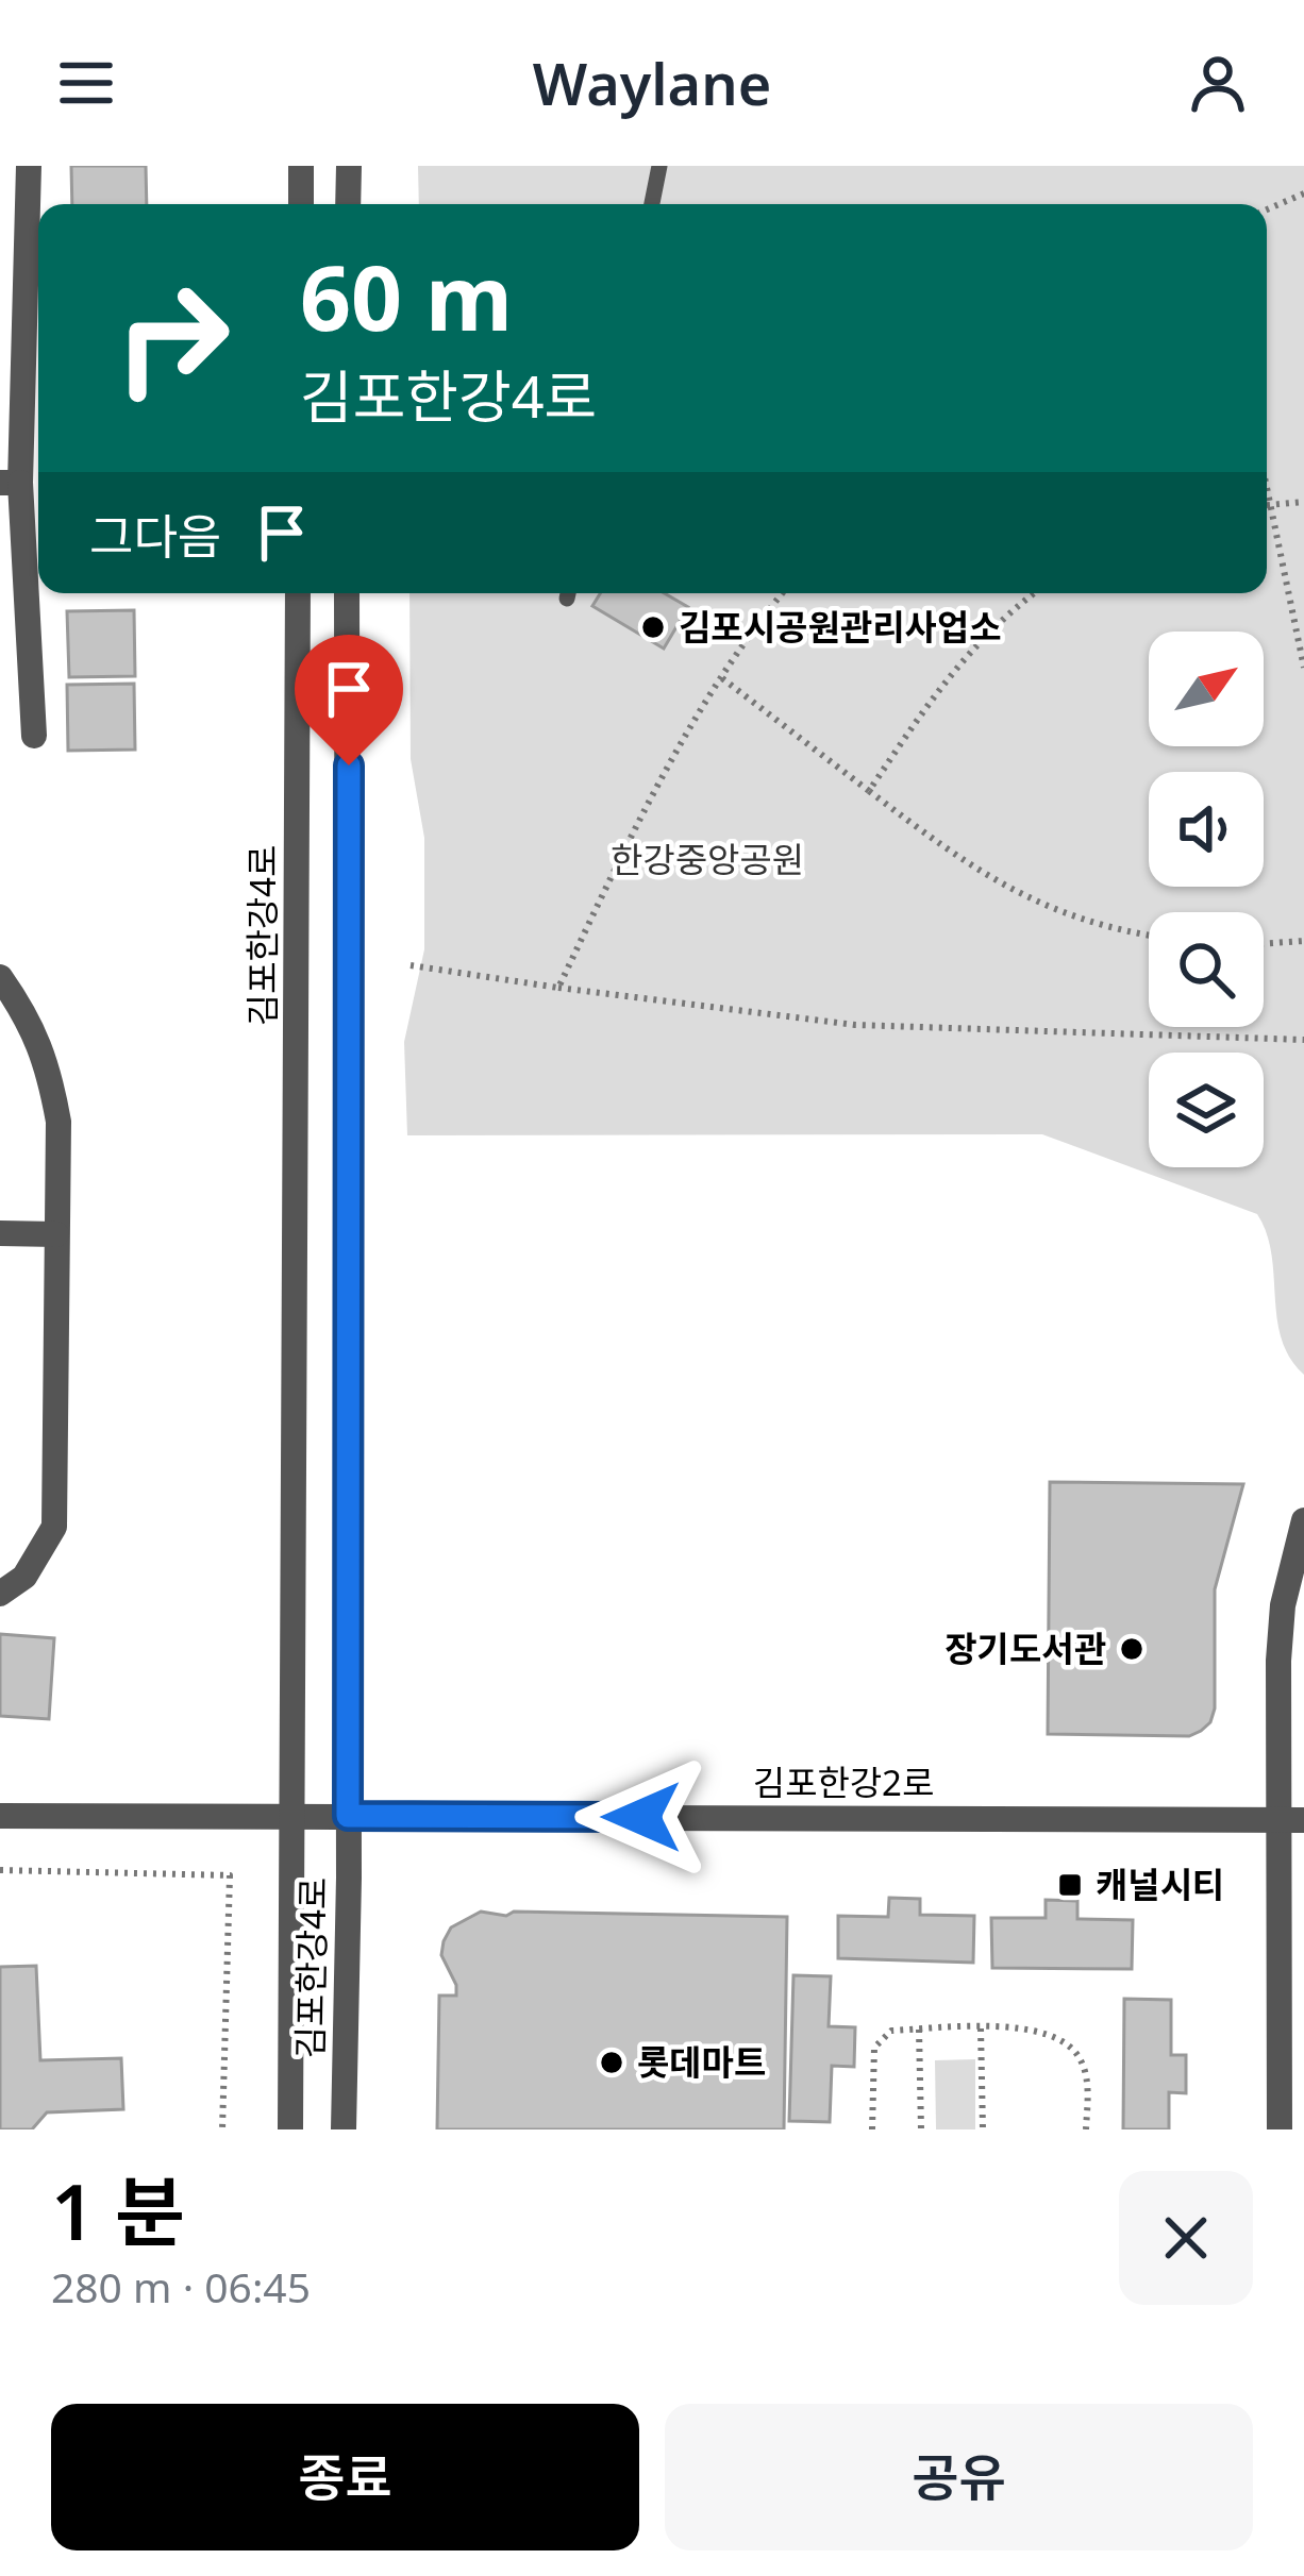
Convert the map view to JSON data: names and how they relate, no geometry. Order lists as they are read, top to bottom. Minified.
{"streets":{"street":["김포한강4로","김포한강2로"]},"crossings":[["김포한강4로","김포한강2로"]],"parks":["한강중앙공원"],"places":{"other":["김포시공원관리사업소","장기도서관","롯데마트"],"transit":["캐널시티"]},"north":"top right","page":{"header":"Waylane","turn":["60 m","김포한강4로"],"then":"그다음","heading":["1 분","280 m · 06:45"],"buttons":["종료","공유"]}}
